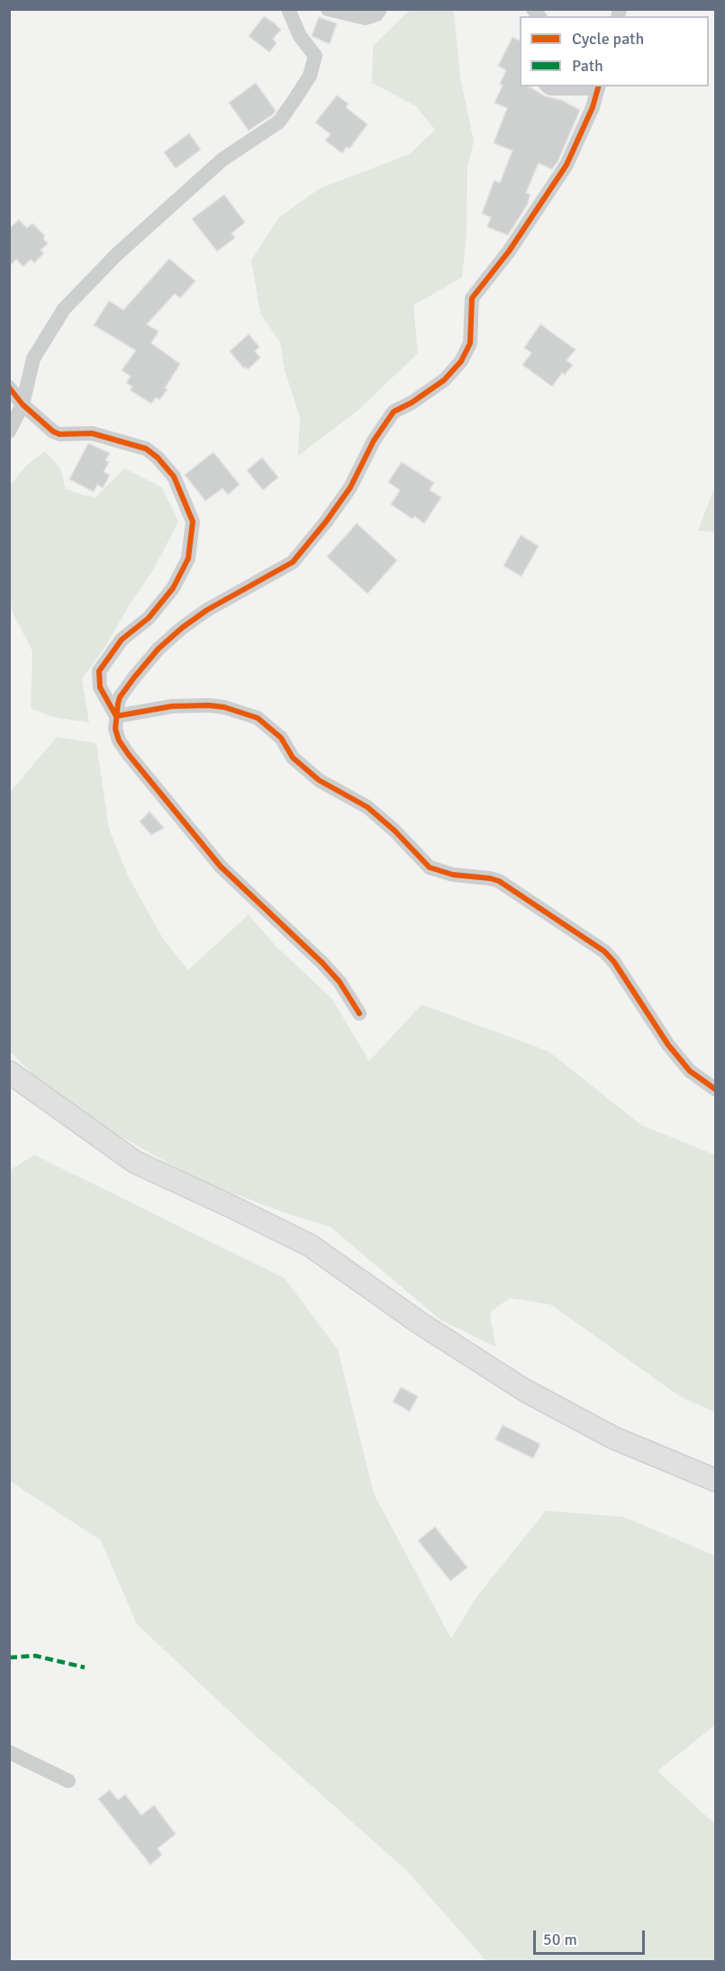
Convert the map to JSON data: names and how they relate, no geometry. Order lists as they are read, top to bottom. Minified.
{"legend":["Cycle path","Path"],"scale_bar":"50 m"}
